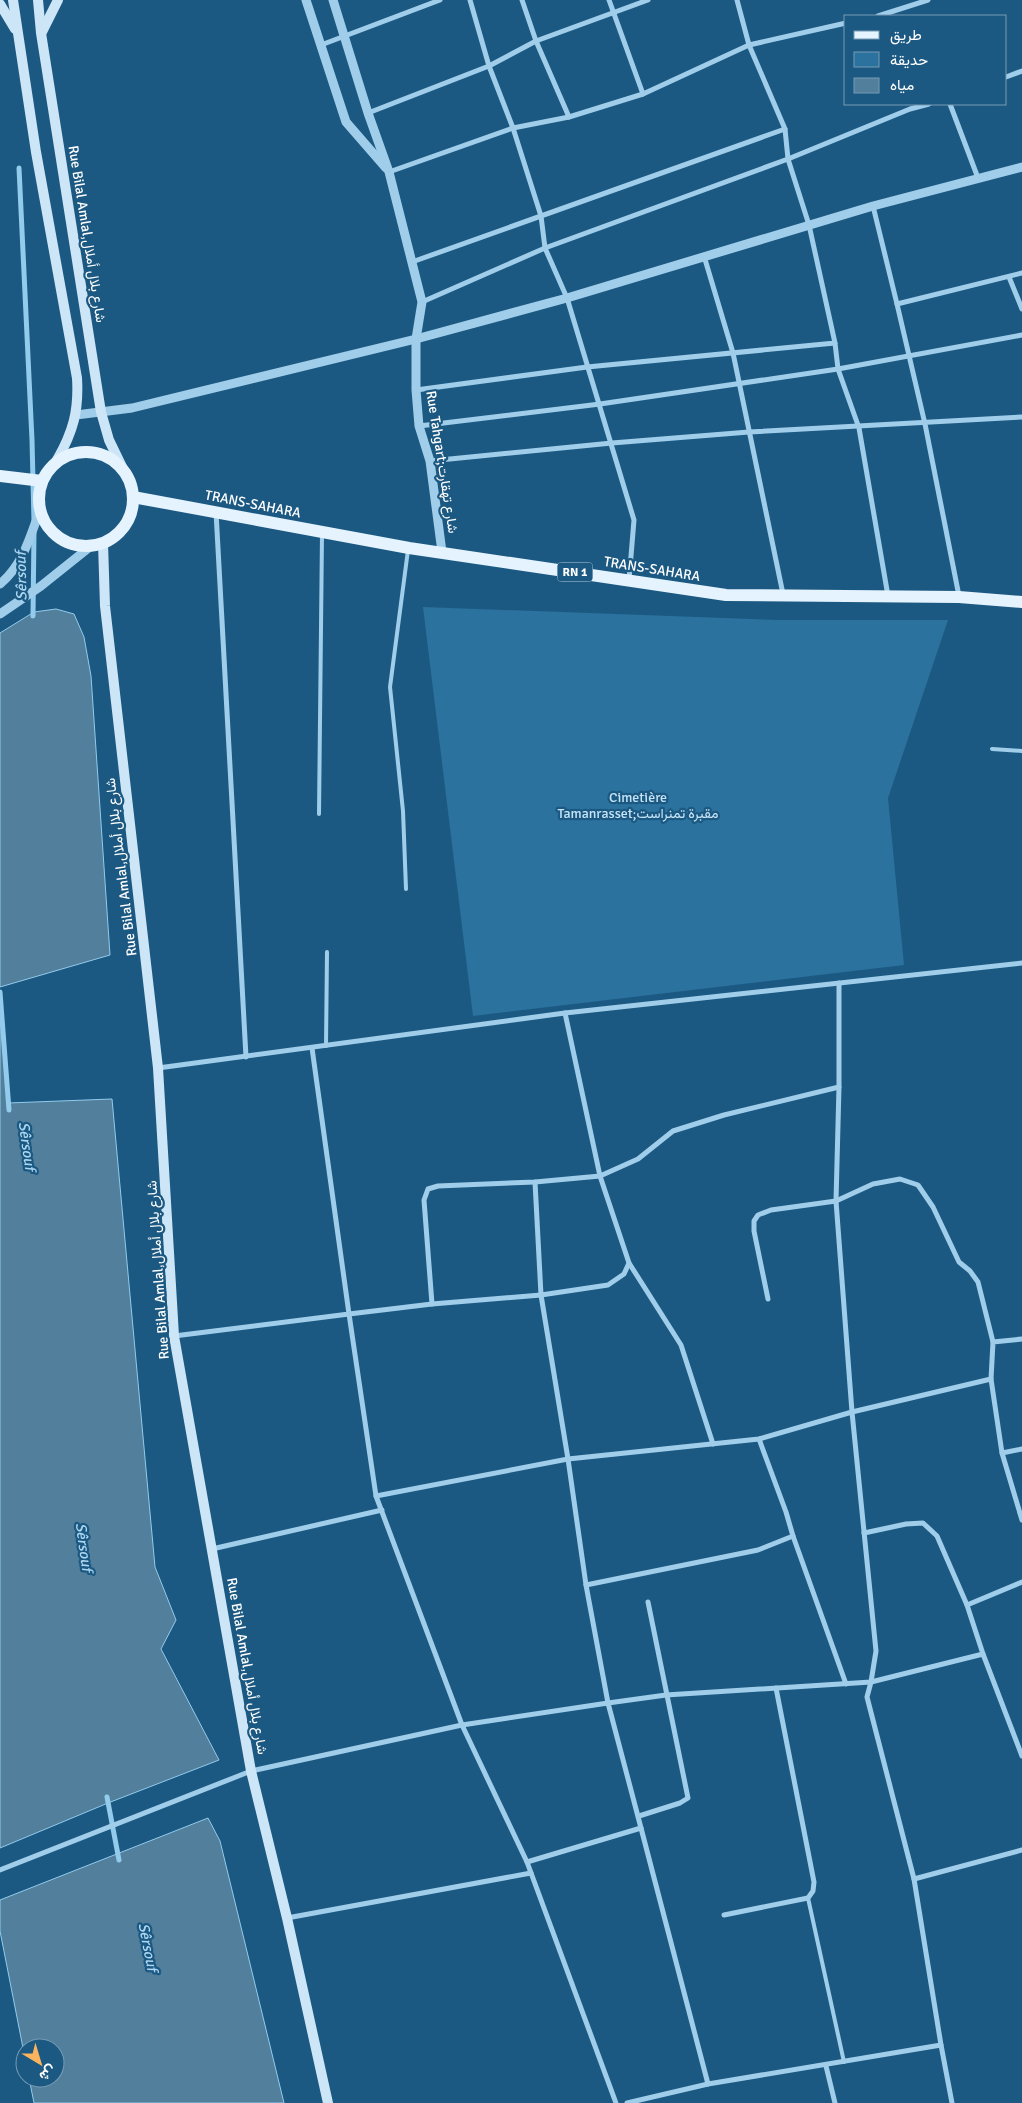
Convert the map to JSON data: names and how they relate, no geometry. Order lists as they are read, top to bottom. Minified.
{"streets":{"main road":["Rue Bilal Amlal,شارع بلال أملال","TRANS-SAHARA","RN 1"],"street":["Rue Tahgart;شارع تهقارت"]},"crossings":[["Rue Bilal Amlal,شارع بلال أملال","TRANS-SAHARA"],["Rue Tahgart;شارع تهقارت","TRANS-SAHARA"]],"water":["Sêrsouf"],"parks":["Cimetière Tamanrasset;مقبرة تمنراست"],"legend":["طريق","حديقة","مياه"],"north":"bottom right"}
